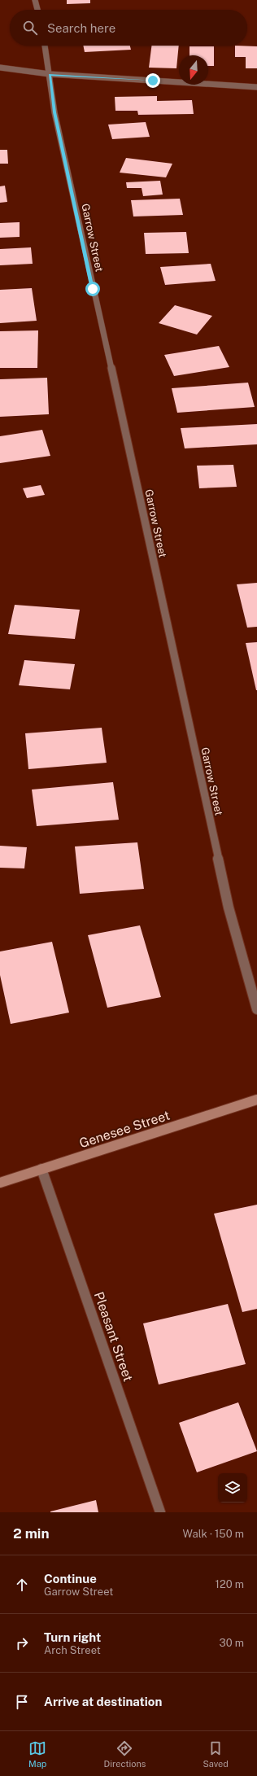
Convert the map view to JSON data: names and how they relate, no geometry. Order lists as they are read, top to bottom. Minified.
{"streets":{"main road":["Genesee Street"],"street":["Garrow Street","Pleasant Street"]},"crossings":[["Genesee Street","Pleasant Street"]],"north":"bottom","page":{"search":"Search here","heading":["2 min","Walk · 150 m"],"list":[["Continue","Garrow Street","120 m"],["Turn right","Arch Street","30 m"],"Arrive at destination"],"nav":["Map","Directions","Saved"]}}
